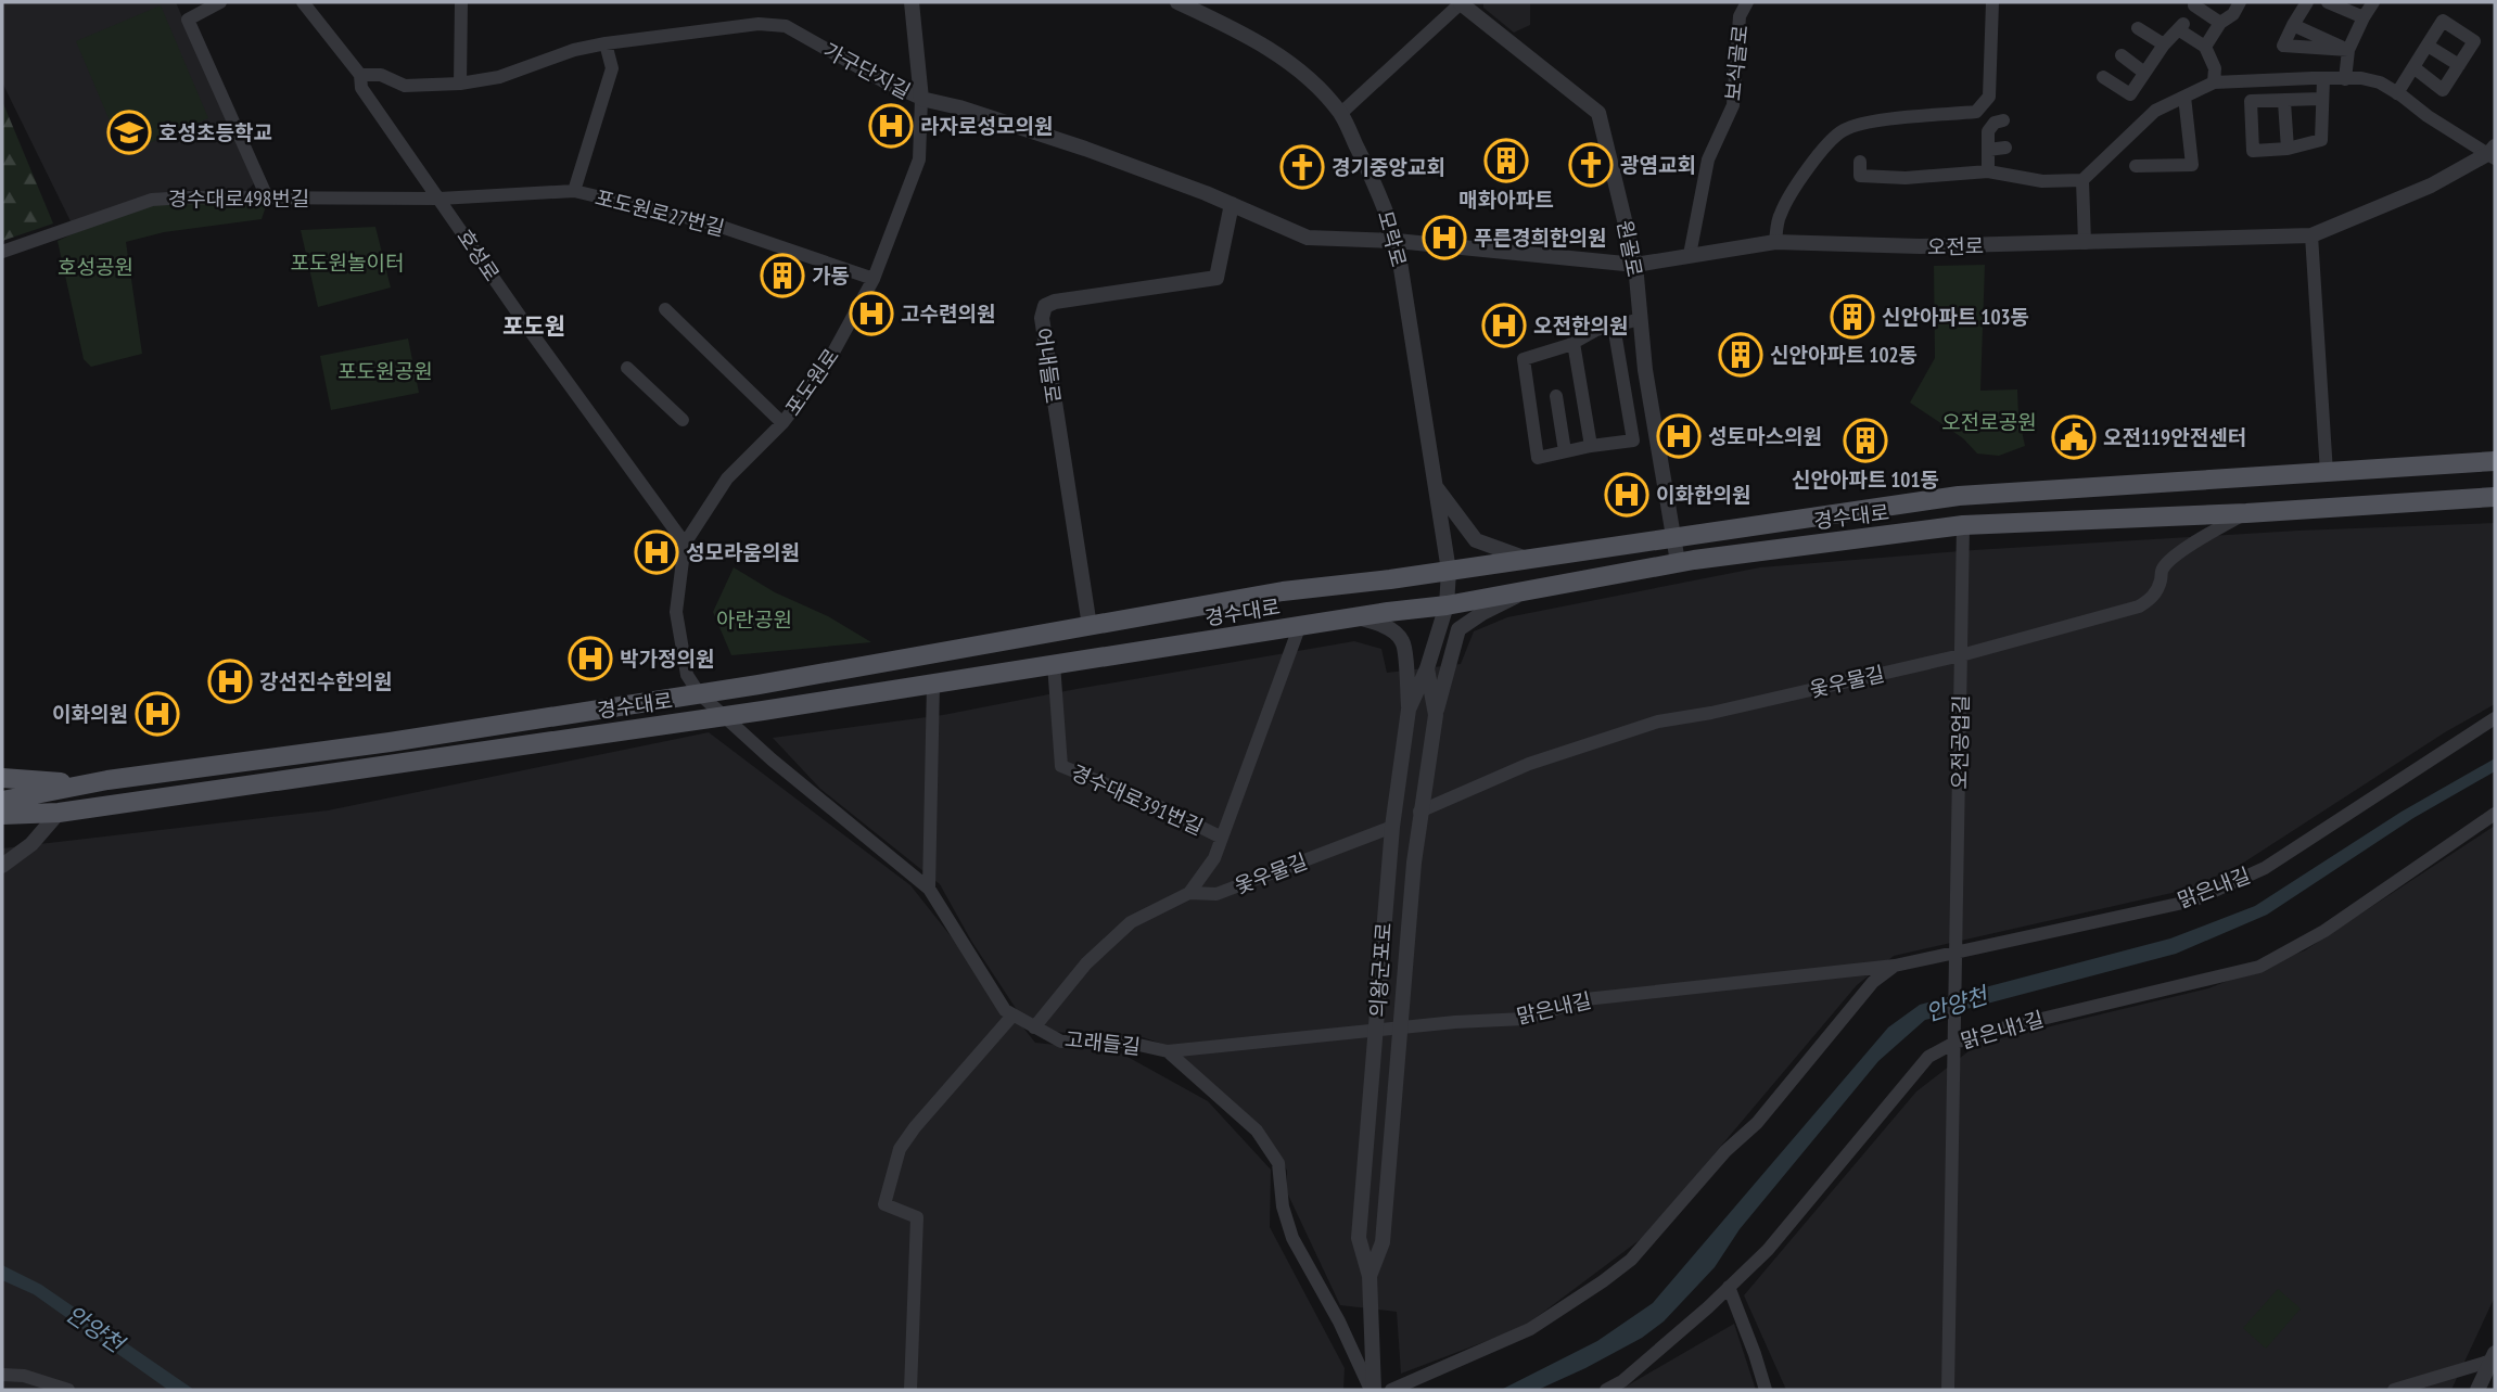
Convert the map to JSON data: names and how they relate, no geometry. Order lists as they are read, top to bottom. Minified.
{"streets":{"main road":["경수대로"],"street":["보식골로","가구단지길","경수대로498번길","포도원로27번길","모락로","오전로","원골로","호성로","어내들로","포도원로","옻우물길","오전공업길","경수대로391번길","맑은내길","의왕군포로","맑은내1길","고래들길"]},"crossings":[["보식골로","오전로"],["가구단지길","모락로"],["가구단지길","오전로"],["가구단지길","호성로"],["가구단지길","어내들로"],["가구단지길","포도원로"],["경수대로498번길","포도원로27번길"],["경수대로498번길","호성로"],["포도원로27번길","호성로"],["포도원로27번길","포도원로"],["모락로","오전로"],["모락로","경수대로"],["모락로","의왕군포로"],["오전로","원골로"],["원골로","경수대로"],["호성로","포도원로"],["어내들로","경수대로"],["포도원로","경수대로"],["포도원로","고래들길"],["경수대로","옻우물길"],["경수대로","오전공업길"],["경수대로","경수대로391번길"],["경수대로","의왕군포로"],["경수대로","고래들길"],["옻우물길","오전공업길"],["옻우물길","의왕군포로"],["오전공업길","맑은내길"],["오전공업길","맑은내1길"],["맑은내길","의왕군포로"],["맑은내길","고래들길"],["의왕군포로","고래들길"]],"districts":["포도원"],"water":["안양천"],"parks":["포도원놀이터","호성공원","포도원공원","오전로공원","아란공원"],"places":{"hospital":["라자로성모의원","푸른경희한의원","고수련의원","오전한의원","성토마스의원","이화한의원","성모라움의원","박가정의원","강선진수한의원","이화의원"],"school or university":["호성초등학교"],"building":["매화아파트","가동","신안아파트 103동","신안아파트 102동","신안아파트 101동"],"church":["광염교회","경기중앙교회"],"public building":["오전119안전센터"]}}
